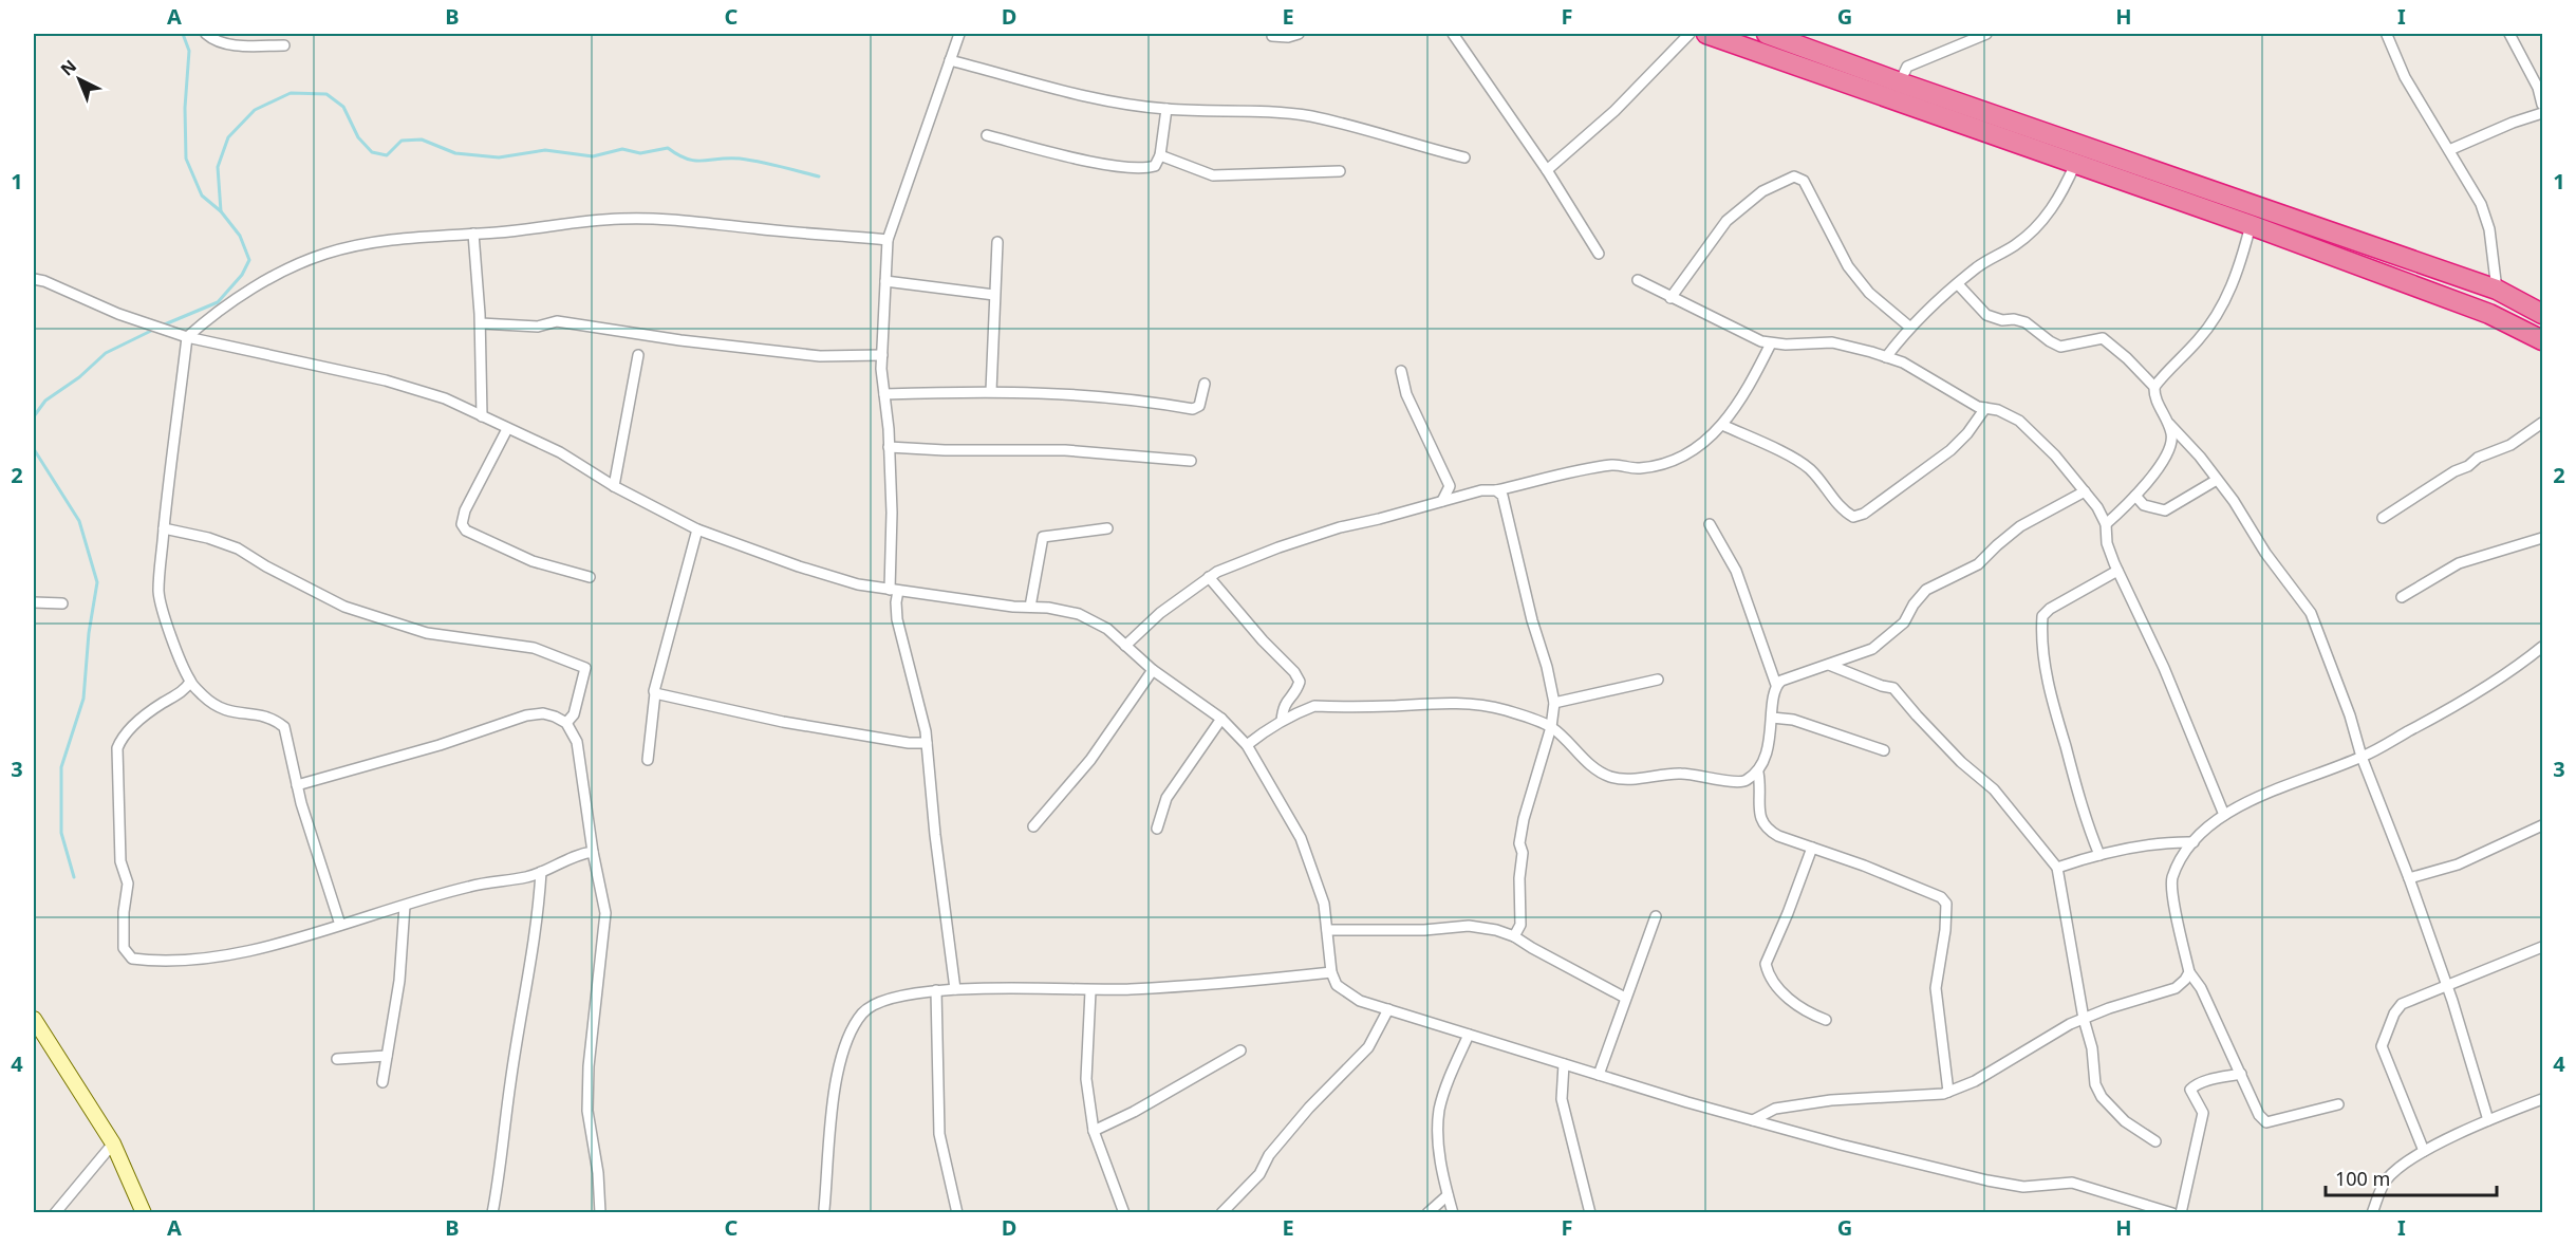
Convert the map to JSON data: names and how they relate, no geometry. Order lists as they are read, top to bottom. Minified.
{"scale_bar":"100 m","north":"top left","grid":{"columns":["A","B","C","D","E","F","G","H","I"],"rows":["1","2","3","4"]}}
